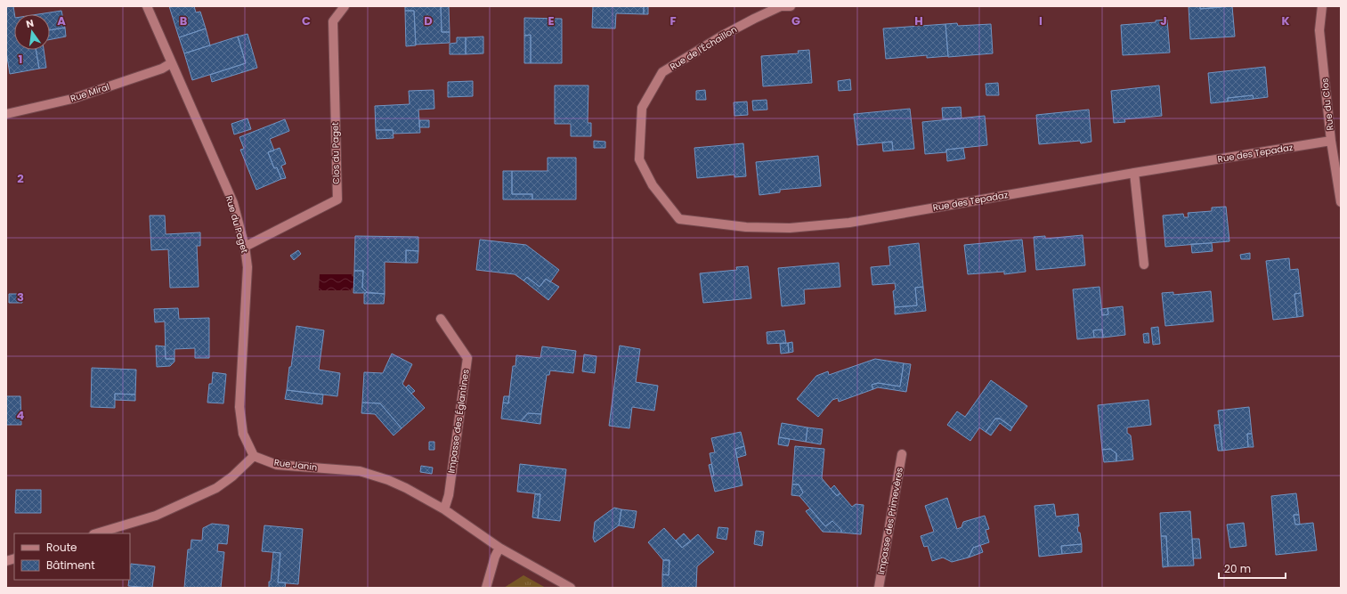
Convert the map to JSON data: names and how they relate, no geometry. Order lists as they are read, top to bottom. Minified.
{"streets":{"street":["Rue de l'Échaillon","Rue Miral","Rue du Clos","Clos du Paget","Rue des Tepadaz","Rue du Paget","Impasse des Églantines","Rue Janin","Impasse des Primevères"]},"crossings":[["Rue de l'Échaillon","Rue des Tepadaz"],["Rue Miral","Rue du Paget"],["Rue du Clos","Rue des Tepadaz"],["Clos du Paget","Rue du Paget"],["Rue du Paget","Rue Janin"],["Impasse des Églantines","Rue Janin"]],"legend":["Route","Bâtiment"],"scale_bar":"20 m","north":"top","grid":{"columns":["A","B","C","D","E","F","G","H","I","J","K"],"rows":["1","2","3","4"]}}
